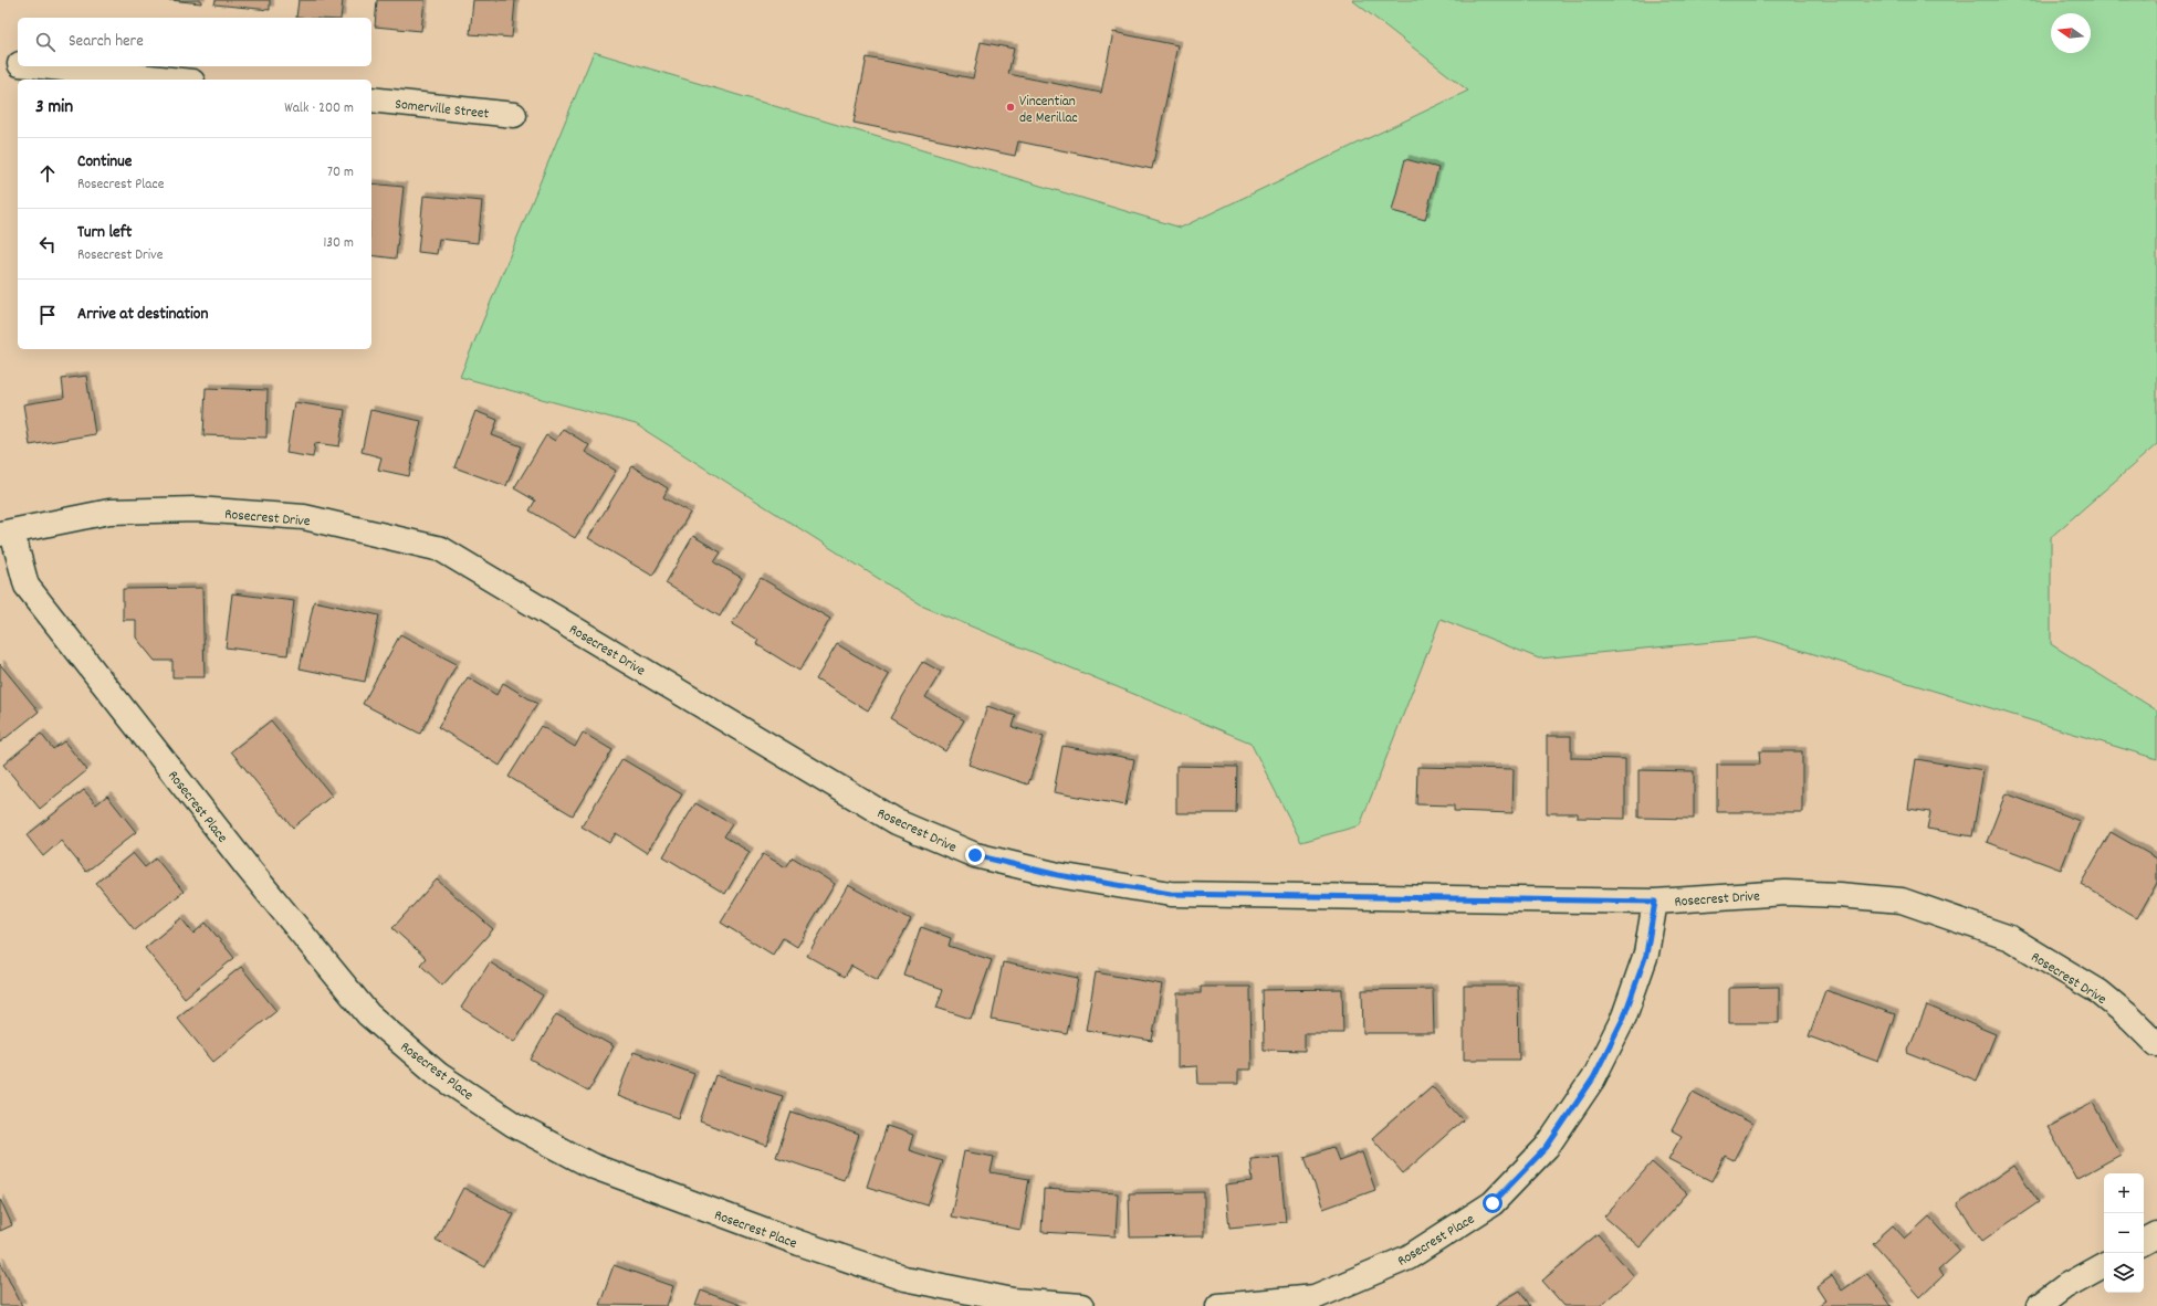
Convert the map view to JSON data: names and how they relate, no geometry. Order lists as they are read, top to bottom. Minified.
{"streets":{"street":["Somerville Street","Rosecrest Drive","Rosecrest Place"]},"crossings":[["Rosecrest Drive","Rosecrest Place"]],"places":["Vincentian de Merillac"],"north":"left","page":{"search":"Search here","heading":["3 min","Walk · 200 m"],"list":[["Continue","Rosecrest Place","70 m"],["Turn left","Rosecrest Drive","130 m"],"Arrive at destination"],"map_buttons":["+","−"]}}
